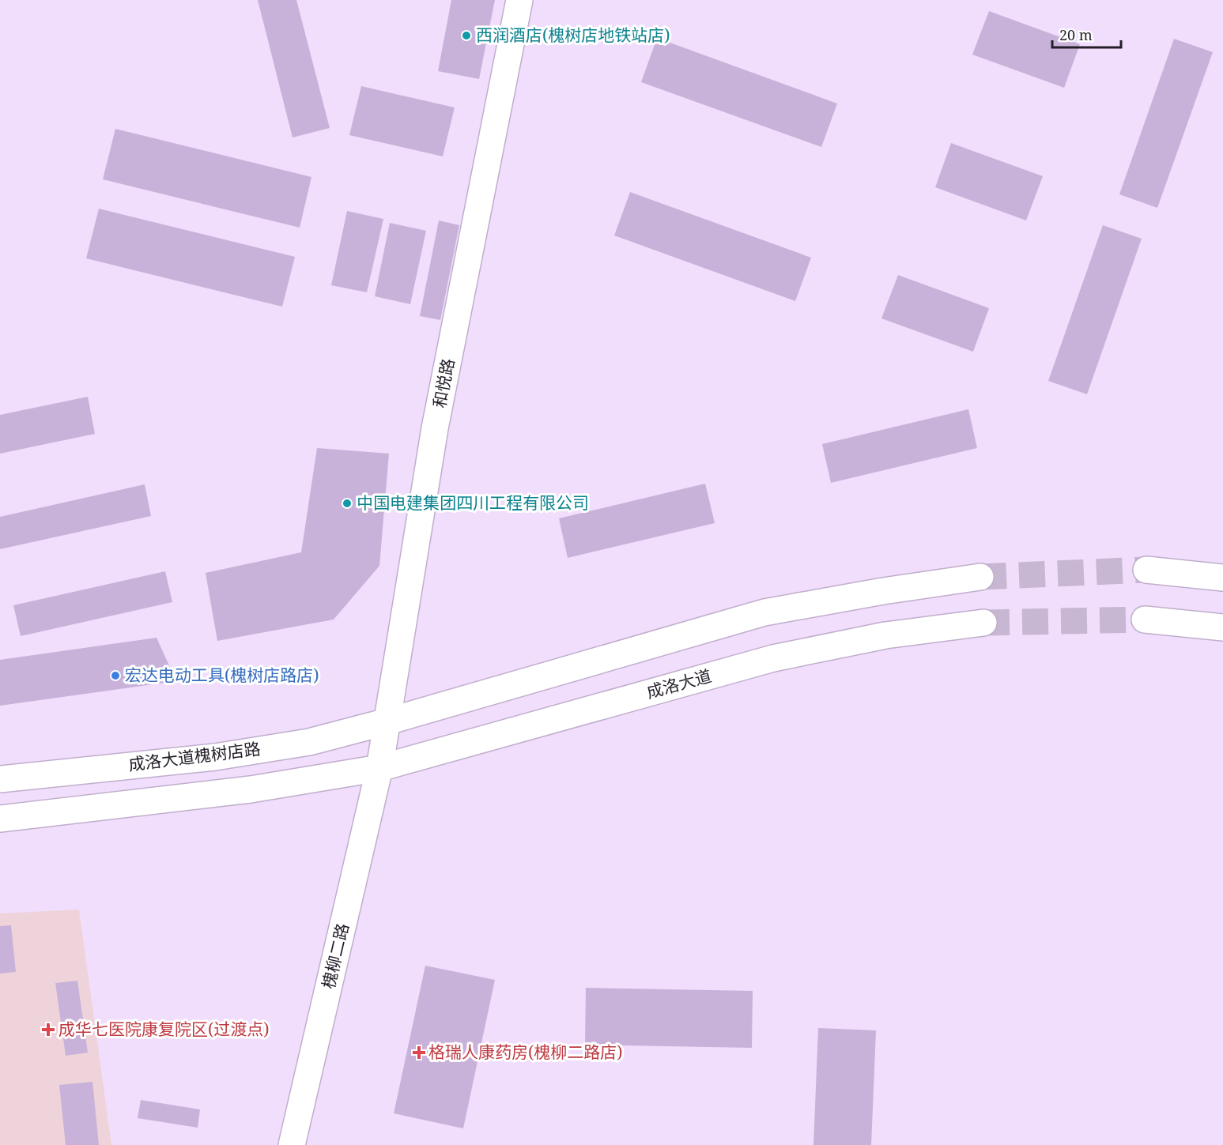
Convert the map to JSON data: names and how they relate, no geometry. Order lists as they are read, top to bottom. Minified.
{"streets":{"main road":["和悦路","成洛大道","成洛大道槐树店路","槐柳二路"]},"crossings":[["和悦路","成洛大道"],["和悦路","成洛大道槐树店路"],["和悦路","槐柳二路"],["成洛大道","槐柳二路"]],"places":{"other":["西润酒店(槐树店地铁站店)","中国电建集团四川工程有限公司","宏达电动工具(槐树店路店)"],"health":["成华七医院康复院区(过渡点)","格瑞人康药房(槐柳二路店)"]},"scale_bar":"20 m"}
